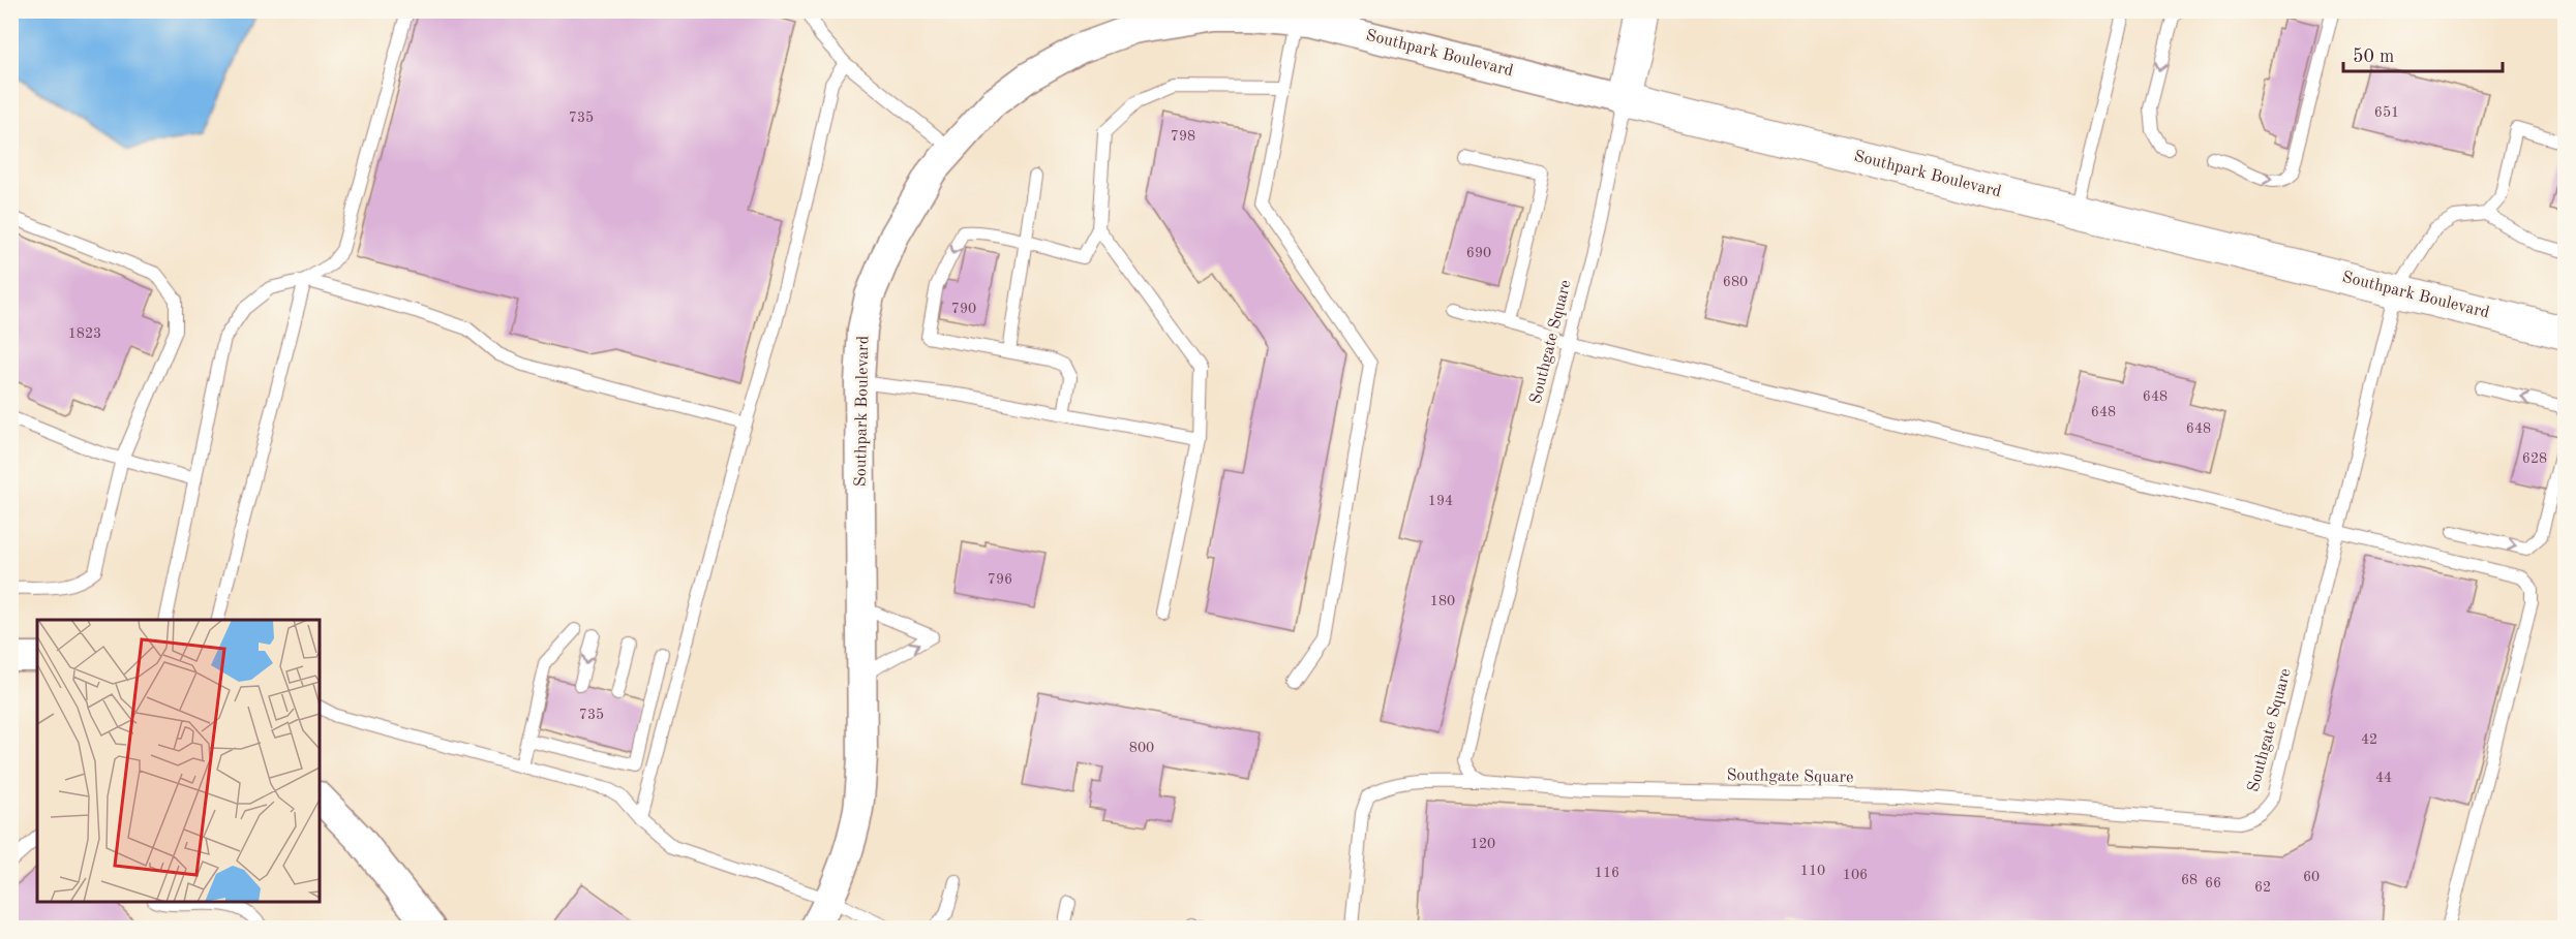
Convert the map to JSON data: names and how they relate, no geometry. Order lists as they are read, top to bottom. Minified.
{"streets":{"main road":["Southpark Boulevard"],"lane":["Southgate Square"]},"crossings":[["Southpark Boulevard","Southgate Square"]],"house_numbers":["651","735","798","690","680","790","1823","648","648","648","628","194","796","180","735","42","800","44","120","110","116","106","60","68","66","62"],"scale_bar":"50 m"}
